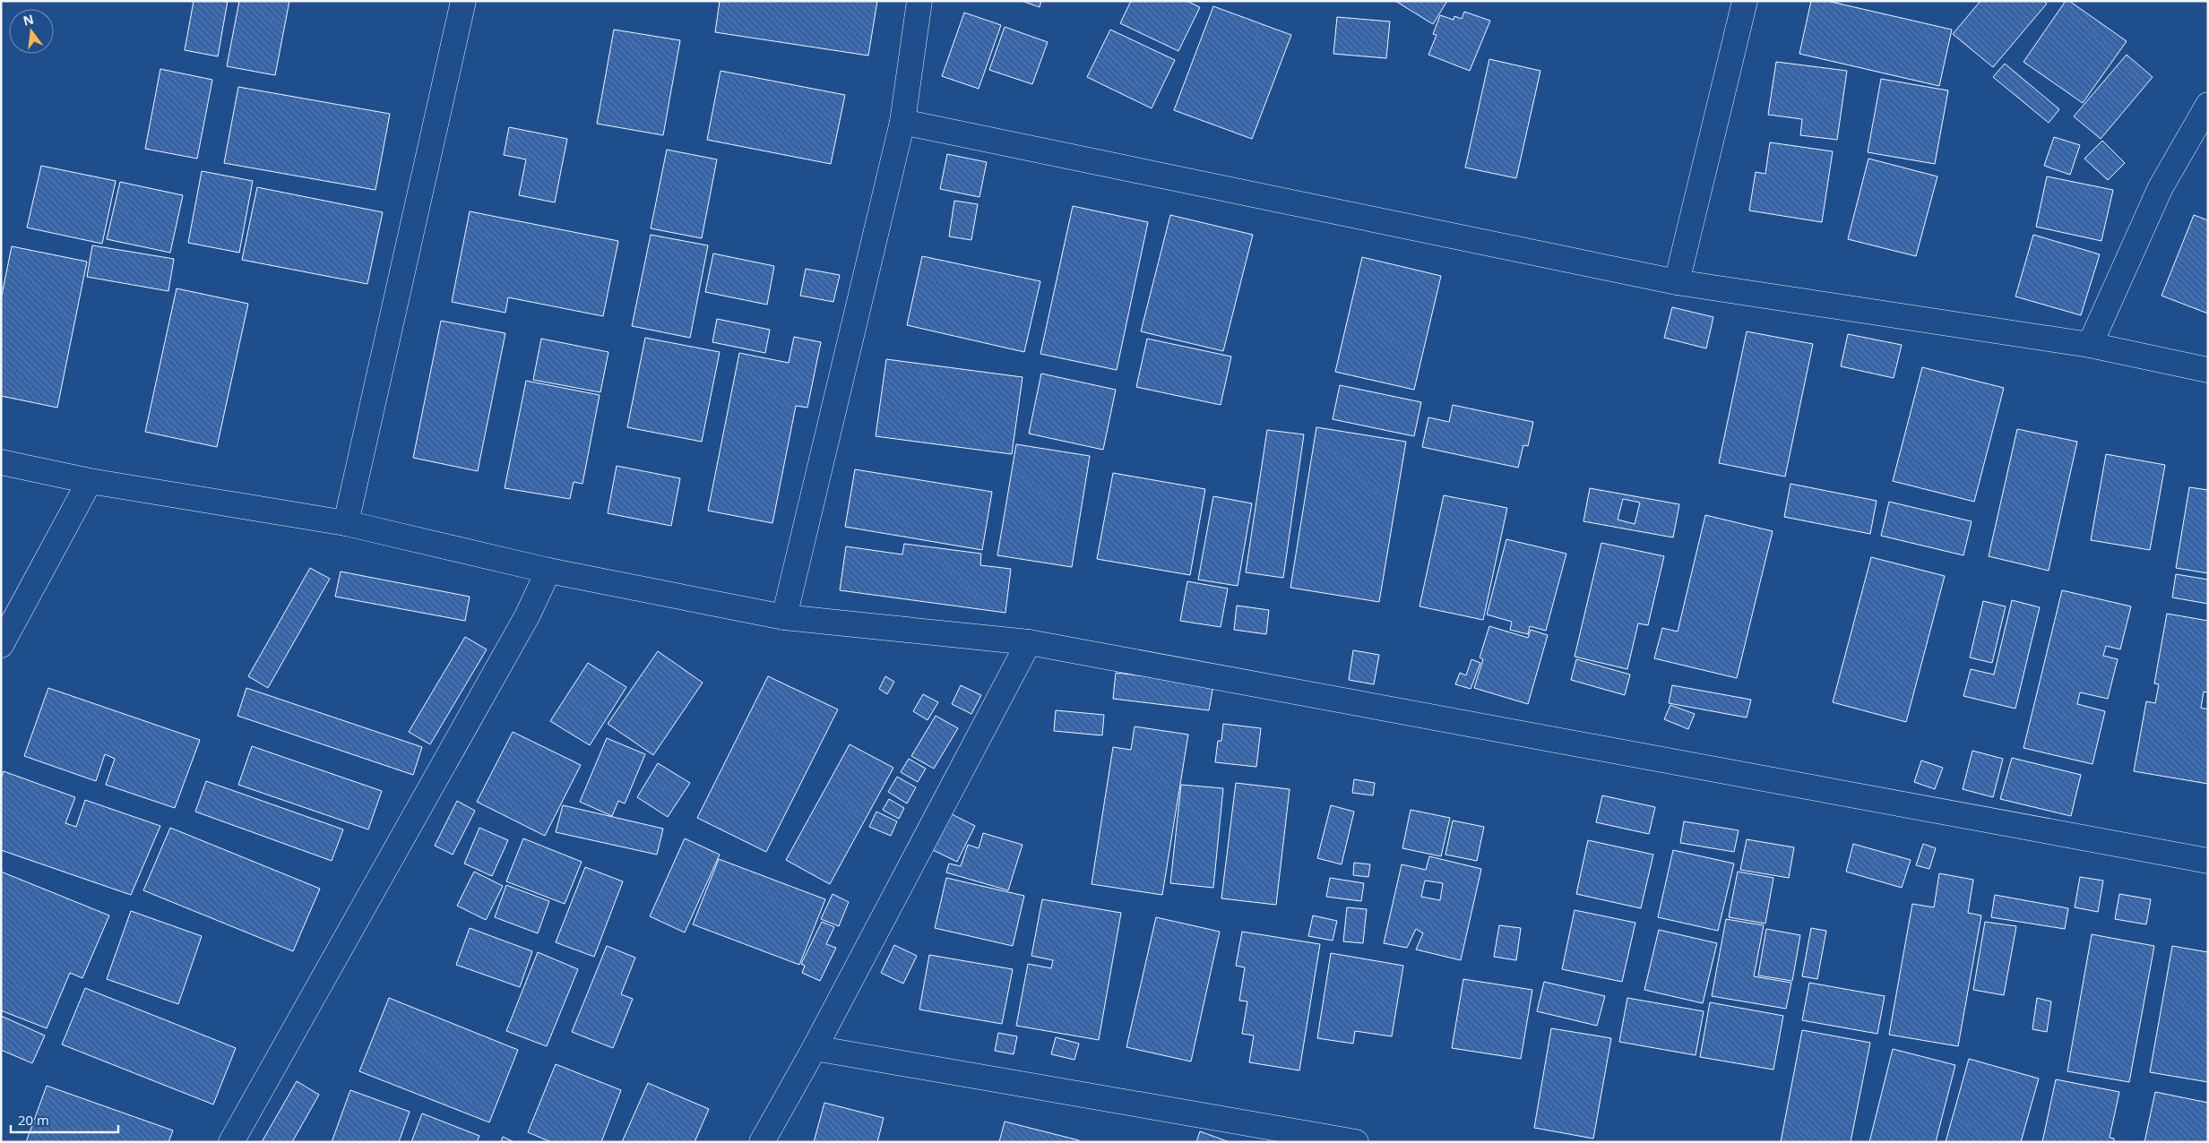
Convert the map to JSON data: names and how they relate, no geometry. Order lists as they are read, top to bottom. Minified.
{"scale_bar":"20 m","north":"top"}
